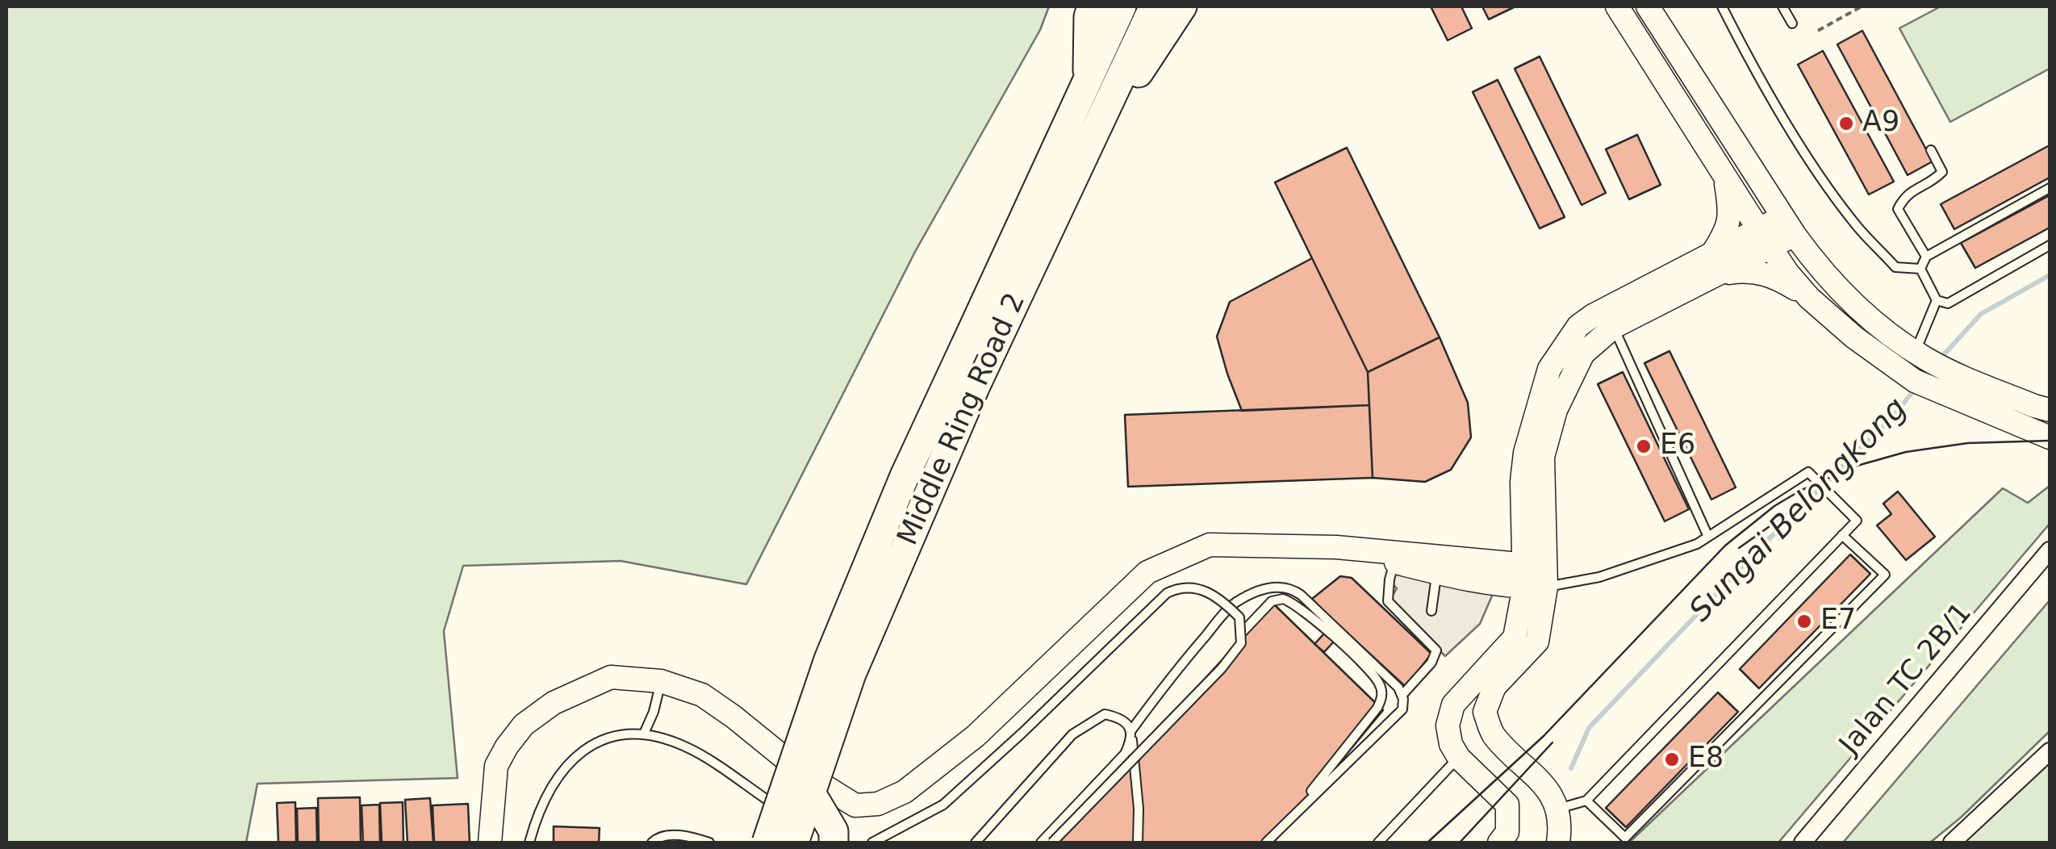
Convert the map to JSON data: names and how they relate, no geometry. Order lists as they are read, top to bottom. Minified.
{"streets":{"highway":["Middle Ring Road 2"],"street":["Jalan TC 2B/1"]},"water":["Sungai Belongkong"],"places":["A9","E6","E7","E8"]}
